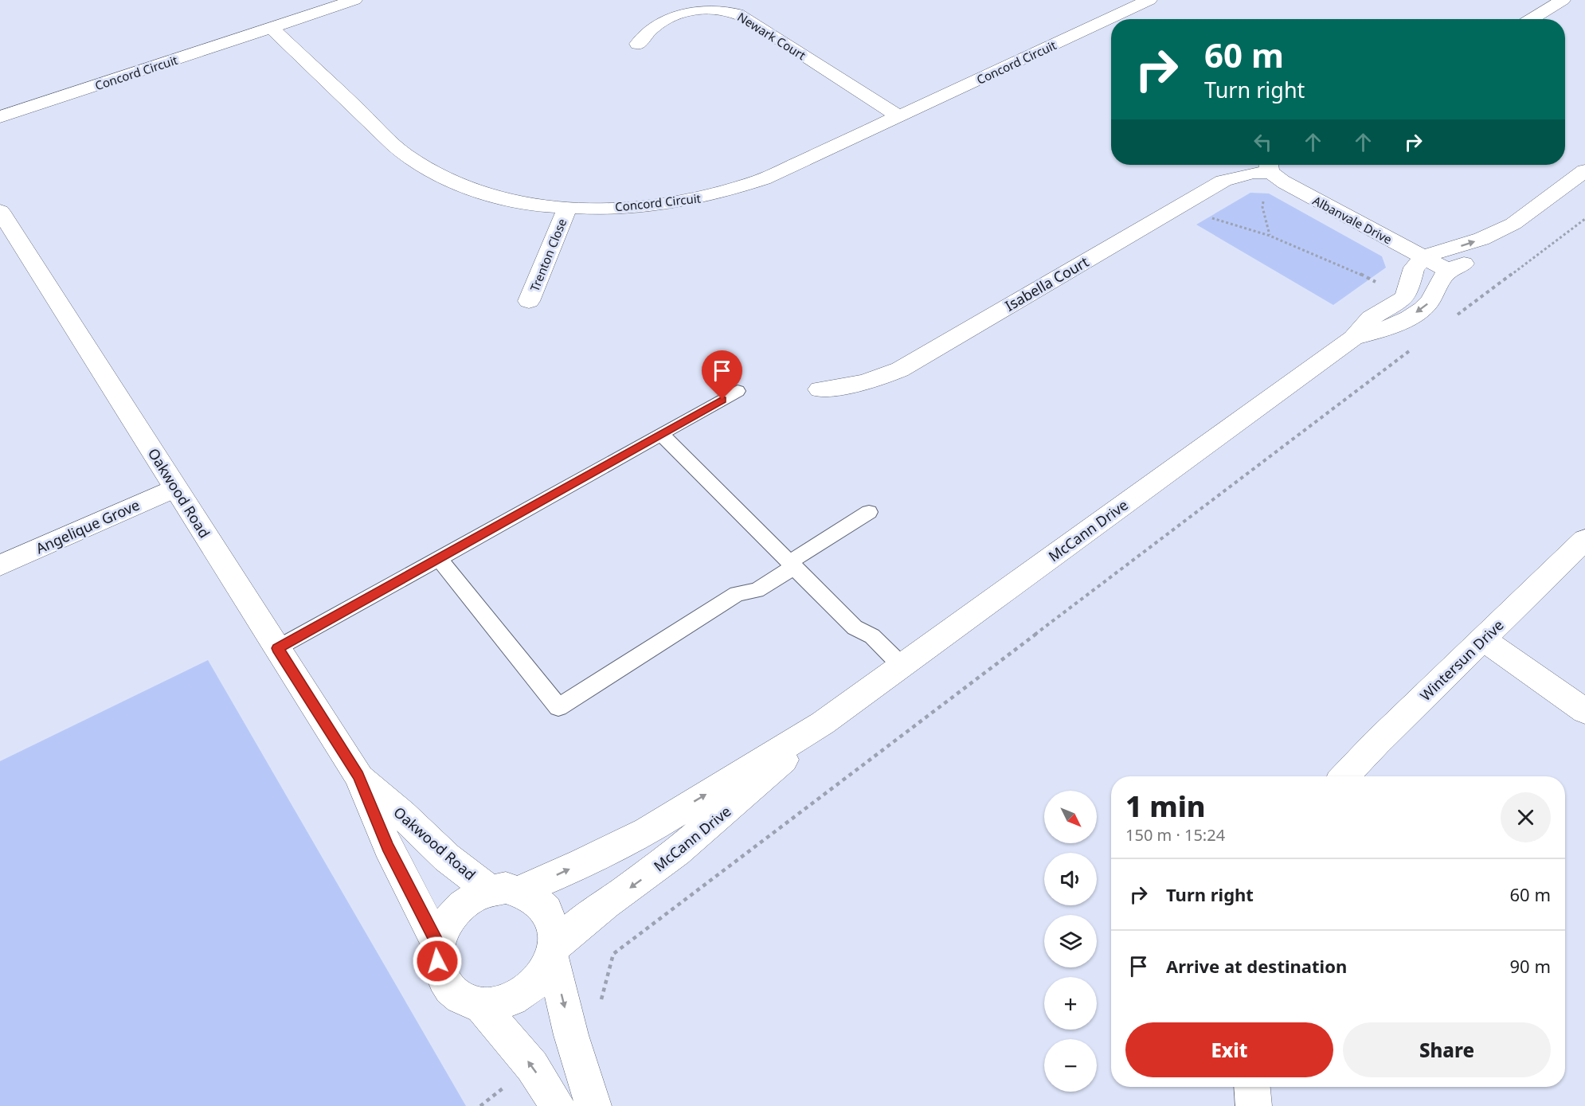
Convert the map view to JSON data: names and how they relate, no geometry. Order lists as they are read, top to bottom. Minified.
{"streets":{"street":["Newark Court","Concord Circuit","Albanvale Drive","Trenton Close","Isabella Court","Oakwood Road","Angelique Grove","McCann Drive","Wintersun Drive"]},"crossings":[["Newark Court","Concord Circuit"],["Concord Circuit","Trenton Close"],["Albanvale Drive","Isabella Court"],["Albanvale Drive","McCann Drive"],["Oakwood Road","Angelique Grove"],["Oakwood Road","McCann Drive"]],"north":"bottom right","page":{"turn":["60 m","Turn right"],"heading":["1 min","150 m · 15:24"],"map_buttons":["+","−"],"list":[{"name":"Turn right","value":"60 m"},{"name":"Arrive at destination","value":"90 m"}],"buttons":["Exit","Share"]}}
